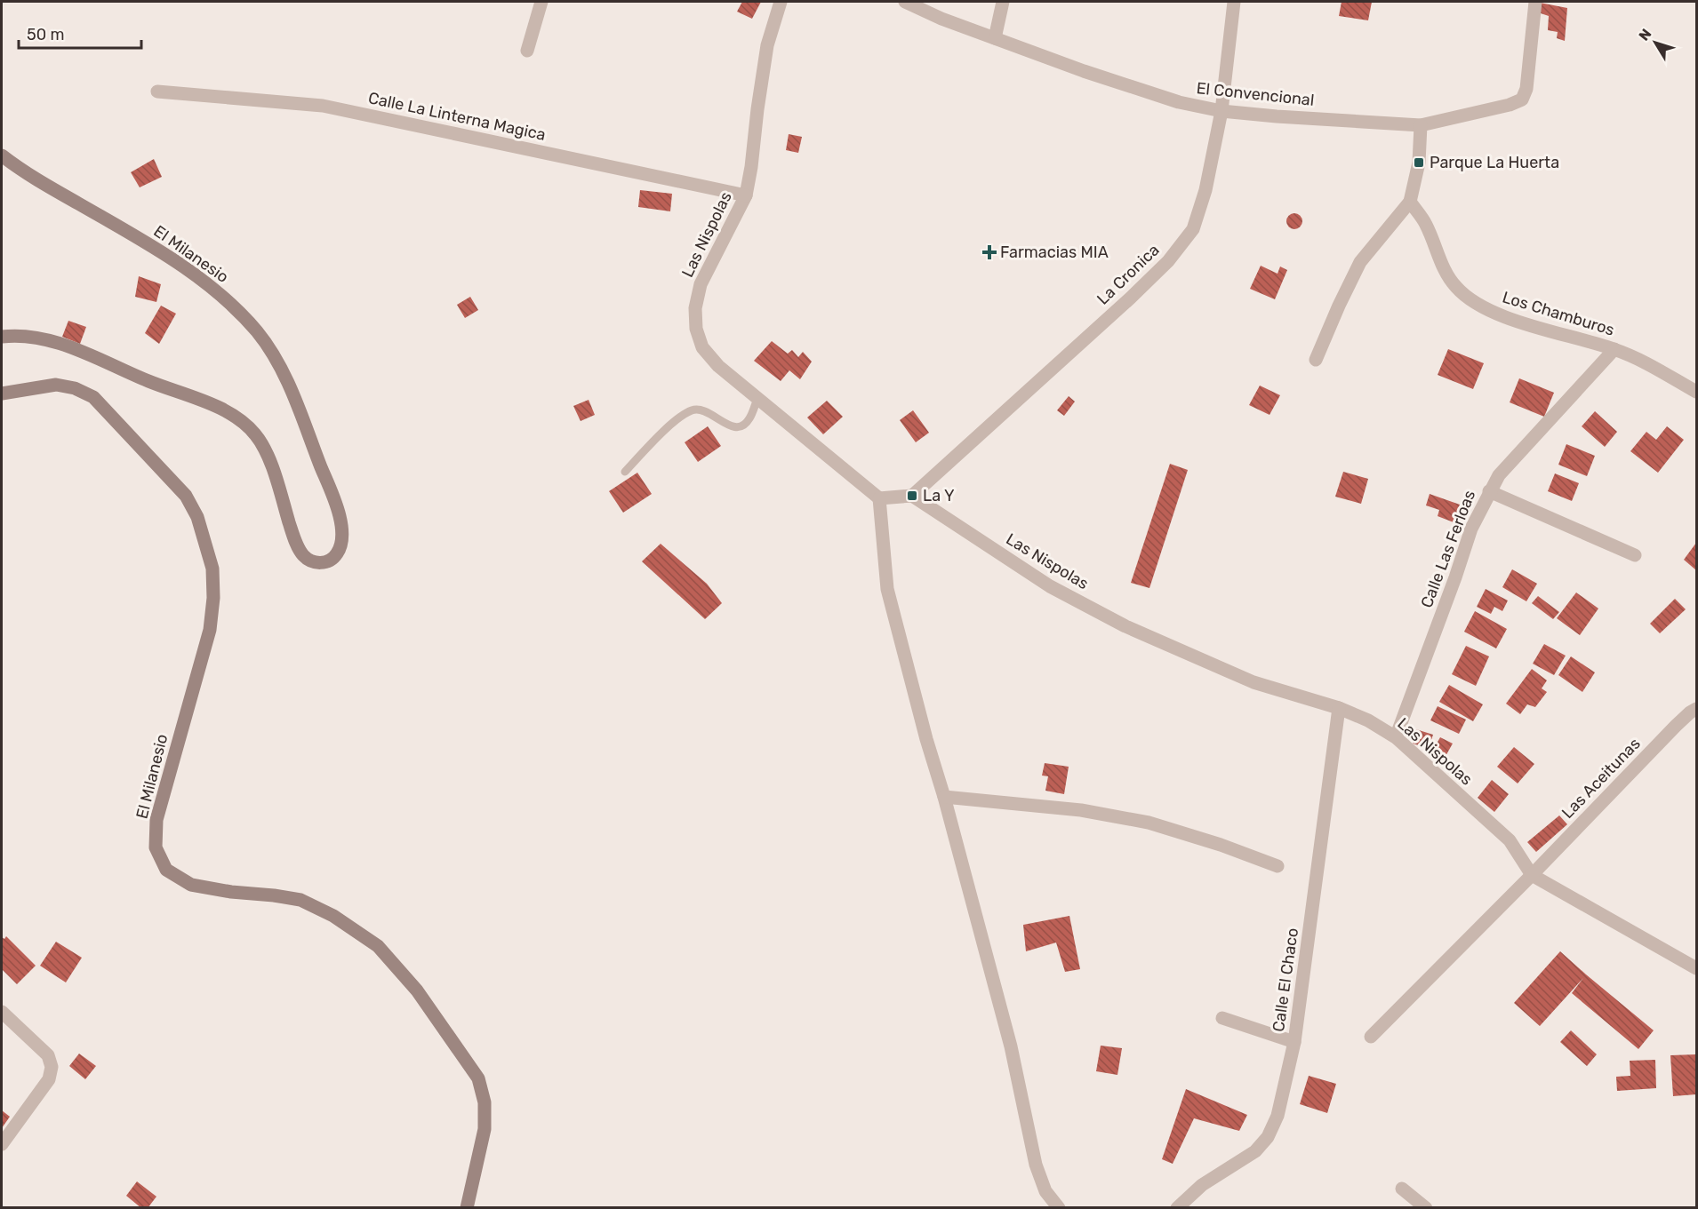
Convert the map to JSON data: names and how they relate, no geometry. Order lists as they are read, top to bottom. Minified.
{"streets":{"street":["El Convencional","Calle La Linterna Magica","Las Nispolas","El Milanesio","La Cronica","Los Chamburos","Calle Las Ferloas","Las Aceitunas","Calle El Chaco"]},"crossings":[["El Convencional","La Cronica"],["Calle La Linterna Magica","Las Nispolas"],["Las Nispolas","La Cronica"],["Las Nispolas","Calle Las Ferloas"],["Las Nispolas","Las Aceitunas"],["Las Nispolas","Calle El Chaco"],["Los Chamburos","Calle Las Ferloas"]],"places":{"transit":["Parque La Huerta","La Y"],"health":["Farmacias MIA"]},"scale_bar":"50 m","north":"top left"}
